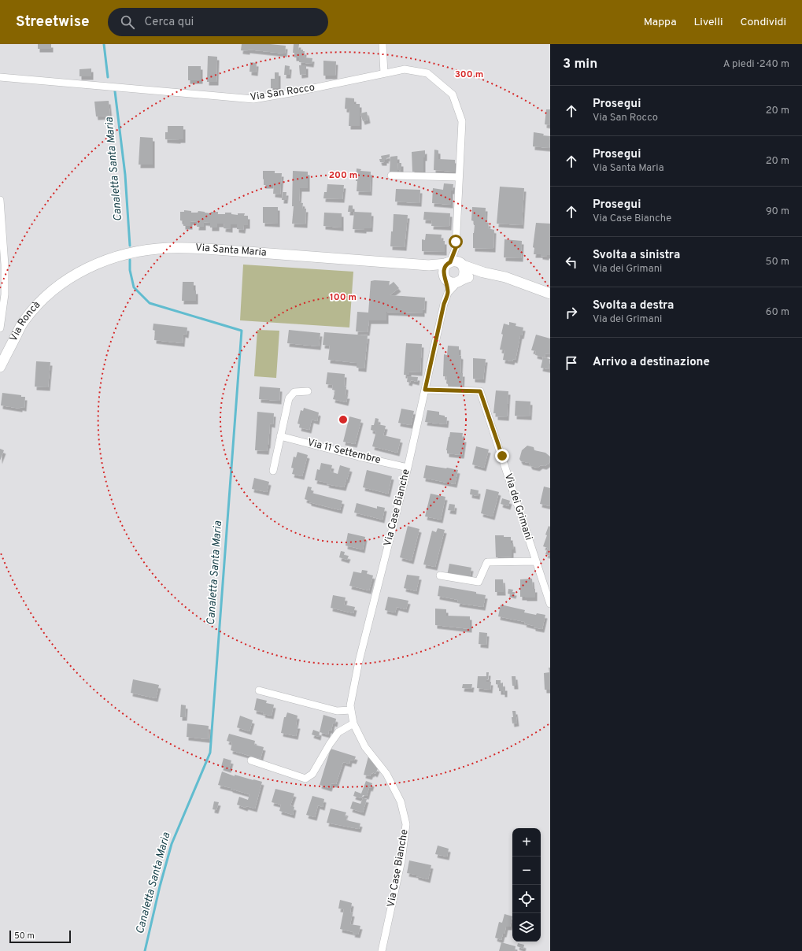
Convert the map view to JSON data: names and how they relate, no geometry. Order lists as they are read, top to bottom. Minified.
{"streets":{"main road":["Via Santa Maria","Via Roncà"],"street":["Via San Rocco","Via 11 Settembre","Via dei Grimani","Via Case Bianche"]},"crossings":[["Via San Rocco","Via Santa Maria"],["Via San Rocco","Via Case Bianche"],["Via Santa Maria","Via Roncà"],["Via Santa Maria","Via Case Bianche"],["Via 11 Settembre","Via Case Bianche"],["Via dei Grimani","Via Case Bianche"]],"water":["Canaletta Santa Maria"],"scale_bar":"50 m","page":{"header":"Streetwise","search":"Cerca qui","nav":["Mappa","Livelli","Condividi"],"heading":["3 min","A piedi · 240 m"],"list":[["Prosegui","Via San Rocco","20 m"],["Prosegui","Via Santa Maria","20 m"],["Prosegui","Via Case Bianche","90 m"],["Svolta a sinistra","Via dei Grimani","50 m"],["Svolta a destra","Via dei Grimani","60 m"],"Arrivo a destinazione"],"map_buttons":["+","−"],"scale":"50 m"},"rings":["300 m","200 m","100 m"]}
